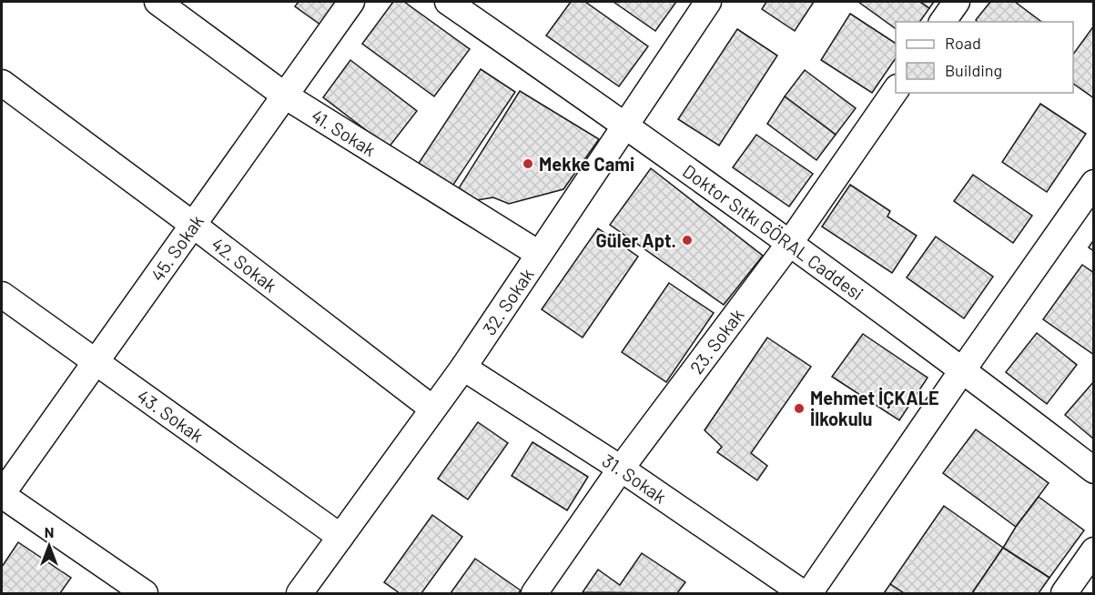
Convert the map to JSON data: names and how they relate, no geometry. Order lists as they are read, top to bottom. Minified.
{"streets":{"street":["41. Sokak","Doktor Sıtkı GÖRAL Caddesi","45. Sokak","42. Sokak","32. Sokak","23. Sokak","43. Sokak","31. Sokak"]},"crossings":[["41. Sokak","45. Sokak"],["41. Sokak","32. Sokak"],["Doktor Sıtkı GÖRAL Caddesi","32. Sokak"],["Doktor Sıtkı GÖRAL Caddesi","23. Sokak"],["45. Sokak","42. Sokak"],["45. Sokak","43. Sokak"],["42. Sokak","32. Sokak"],["32. Sokak","43. Sokak"],["32. Sokak","31. Sokak"],["23. Sokak","31. Sokak"]],"places":["Mekke Cami","Güler Apt.","Mehmet İÇKALE İlkokulu"],"legend":["Road","Building"],"north":"top"}
